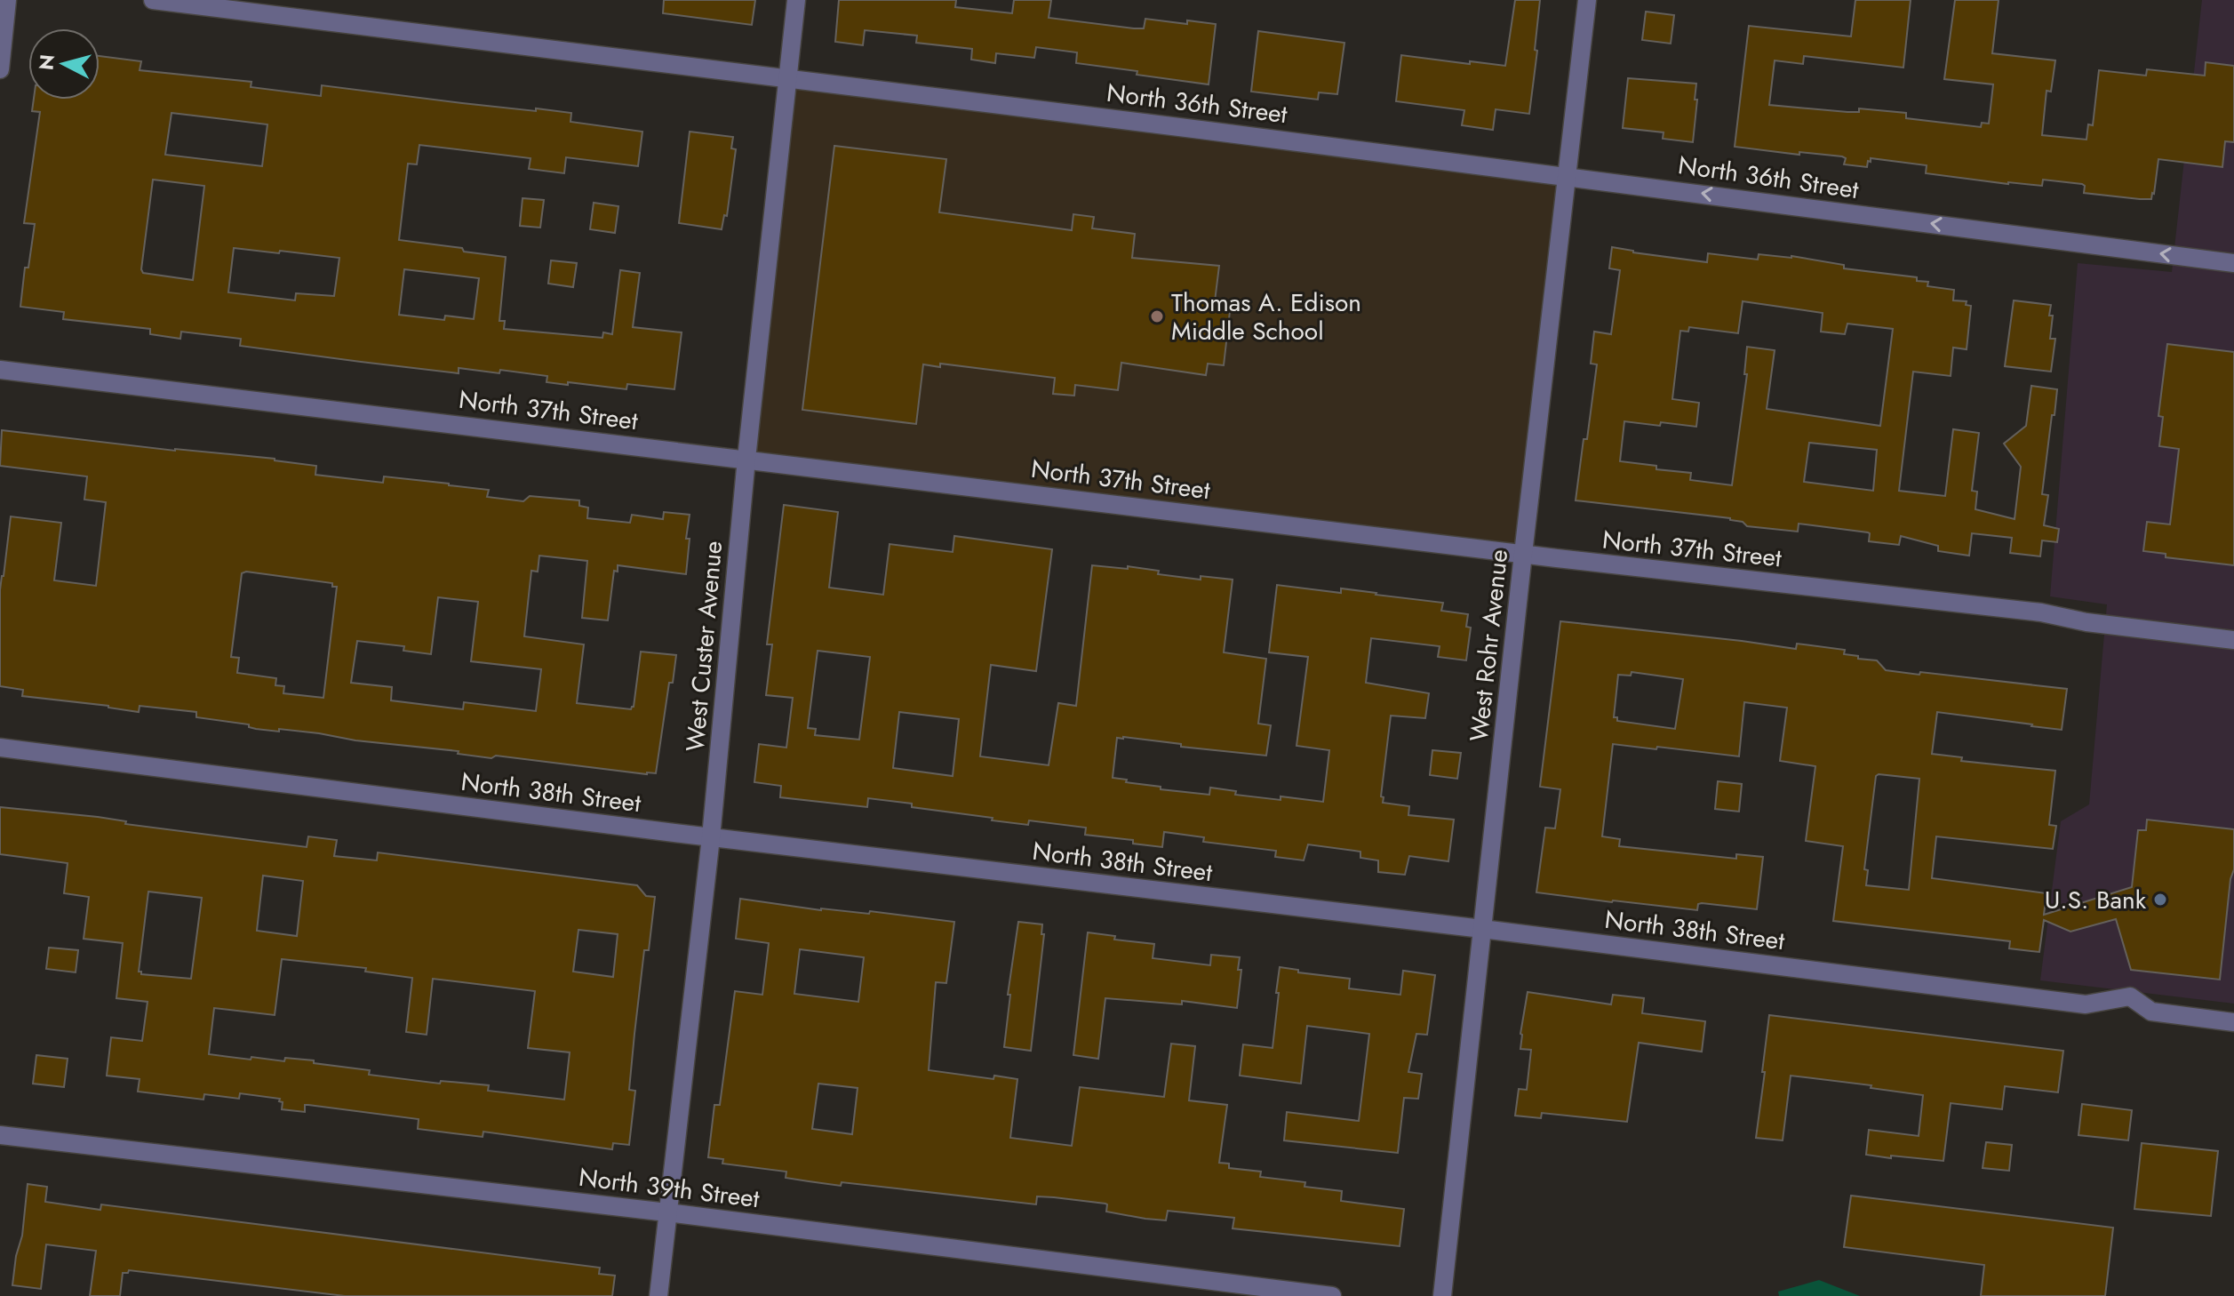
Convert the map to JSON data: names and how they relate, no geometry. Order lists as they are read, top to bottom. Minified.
{"streets":{"street":["North 36th Street","North 37th Street","West Rohr Avenue","West Custer Avenue","North 38th Street","North 39th Street"]},"crossings":[["North 36th Street","West Rohr Avenue"],["North 36th Street","West Custer Avenue"],["North 37th Street","West Rohr Avenue"],["North 37th Street","West Custer Avenue"],["West Rohr Avenue","North 38th Street"],["West Custer Avenue","North 38th Street"],["West Custer Avenue","North 39th Street"]],"places":["Thomas A. Edison Middle School","U.S. Bank"],"north":"left"}
